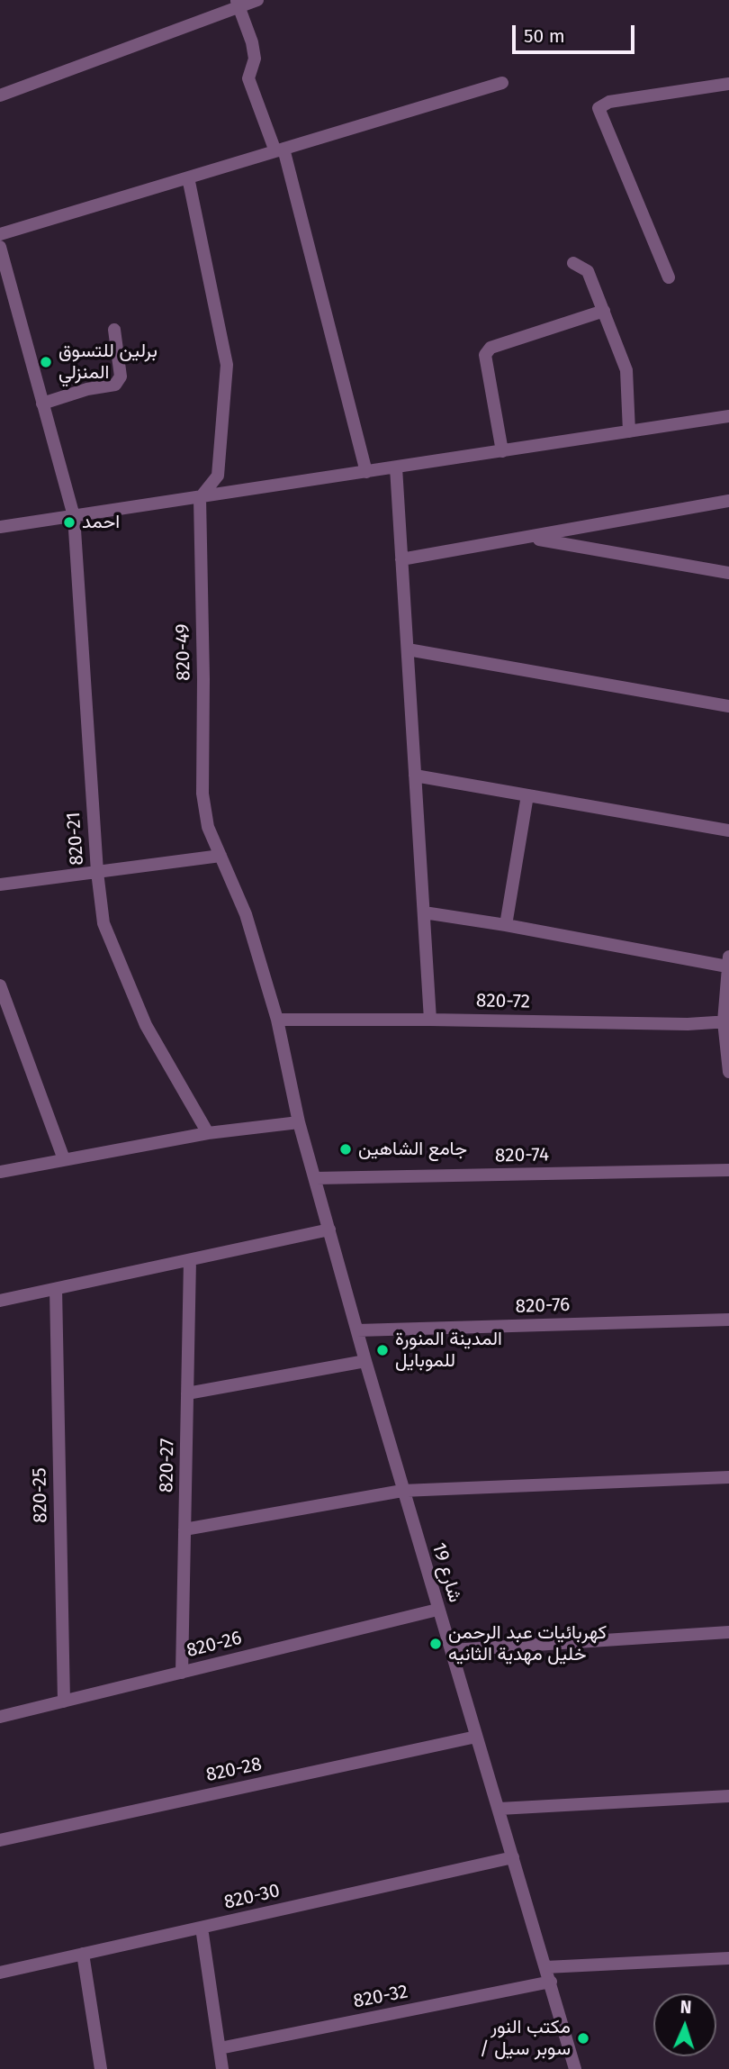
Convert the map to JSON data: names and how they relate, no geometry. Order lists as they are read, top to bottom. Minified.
{"streets":{"street":["820-49","820-21","820-72","820-74","820-76","820-27","820-25","شارع 19","820-26","820-28","820-30","820-32"]},"crossings":[["820-49","820-72"],["820-49","شارع 19"],["820-74","شارع 19"],["820-76","شارع 19"],["820-27","820-26"],["820-25","820-26"],["شارع 19","820-26"],["شارع 19","820-28"],["شارع 19","820-30"],["شارع 19","820-32"]],"places":["برلين للتسوق المنزلي","احمد","جامع الشاهين","المدينة المنورة للموبايل","كهربائيات عبد الرحمن خليل مهدية الثانيه","مكتب النور / سوبر سيل"],"scale_bar":"50 m","north":"top"}
